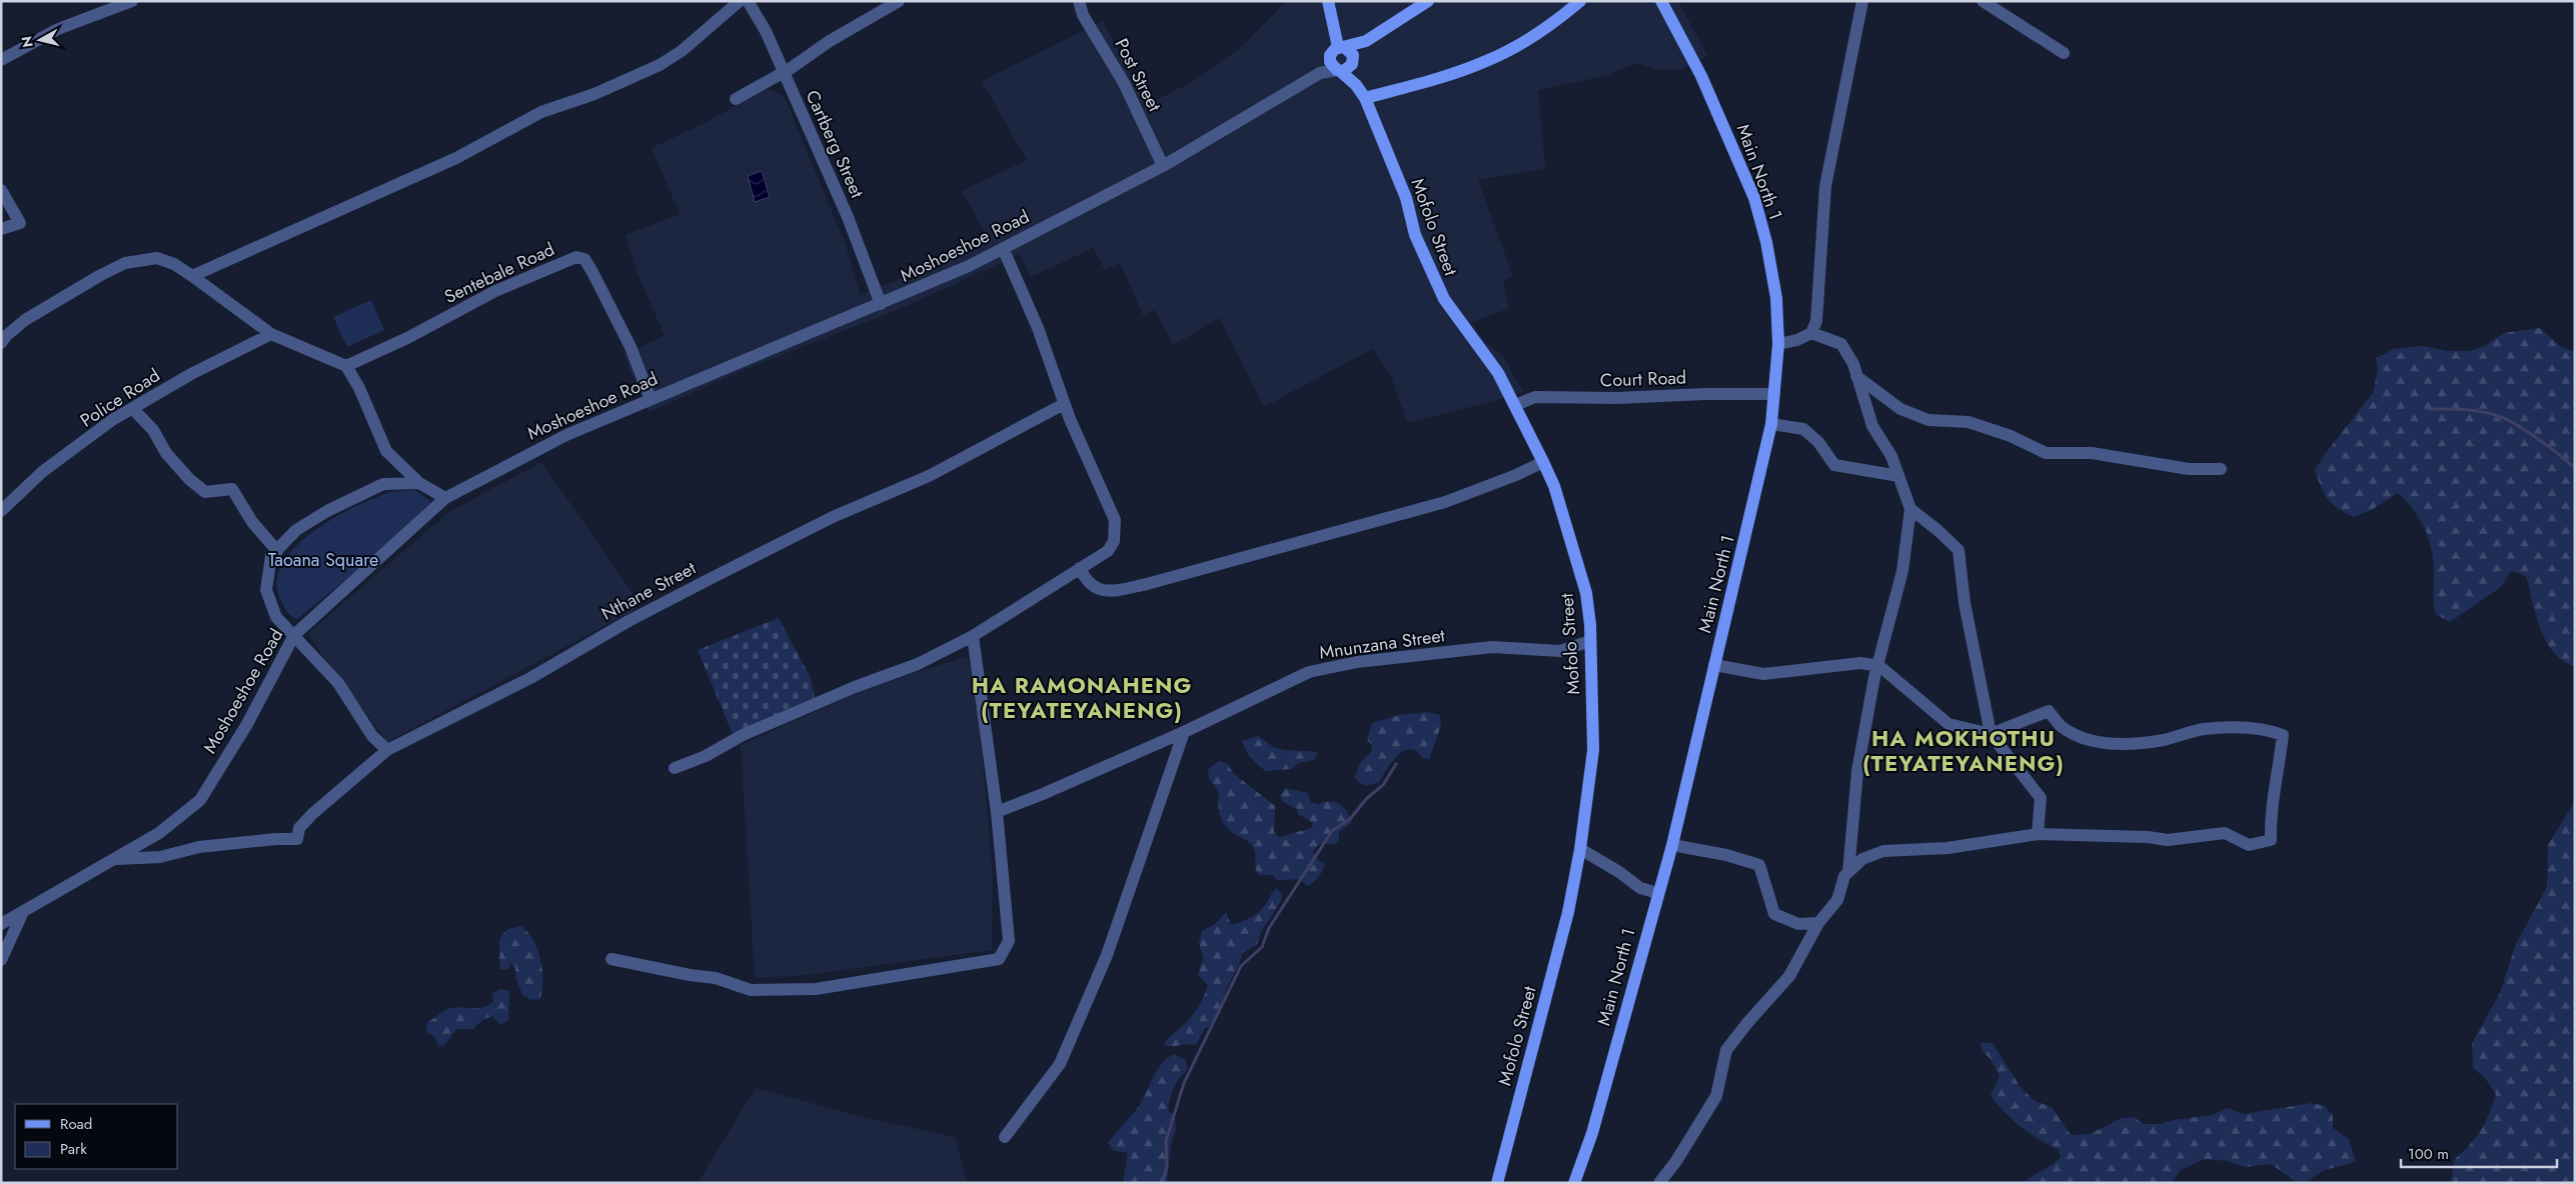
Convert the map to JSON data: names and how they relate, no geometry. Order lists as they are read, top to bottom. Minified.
{"streets":{"main road":["Main North 1","Mofolo Street"],"street":["Post Street","Cartberg Street","Moshoeshoe Road","Sentebale Road","Court Road","Police Road","Nthane Street","Mnunzana Street"]},"crossings":[["Post Street","Moshoeshoe Road"],["Cartberg Street","Moshoeshoe Road"],["Main North 1","Court Road"],["Mofolo Street","Moshoeshoe Road"],["Mofolo Street","Court Road"],["Mofolo Street","Mnunzana Street"],["Moshoeshoe Road","Sentebale Road"],["Moshoeshoe Road","Nthane Street"]],"districts":["HA RAMONAHENG (TEYATEYANENG)","HA MOKHOTHU (TEYATEYANENG)"],"parks":["Taoana Square"],"legend":["Road","Park"],"scale_bar":"100 m","north":"left"}
